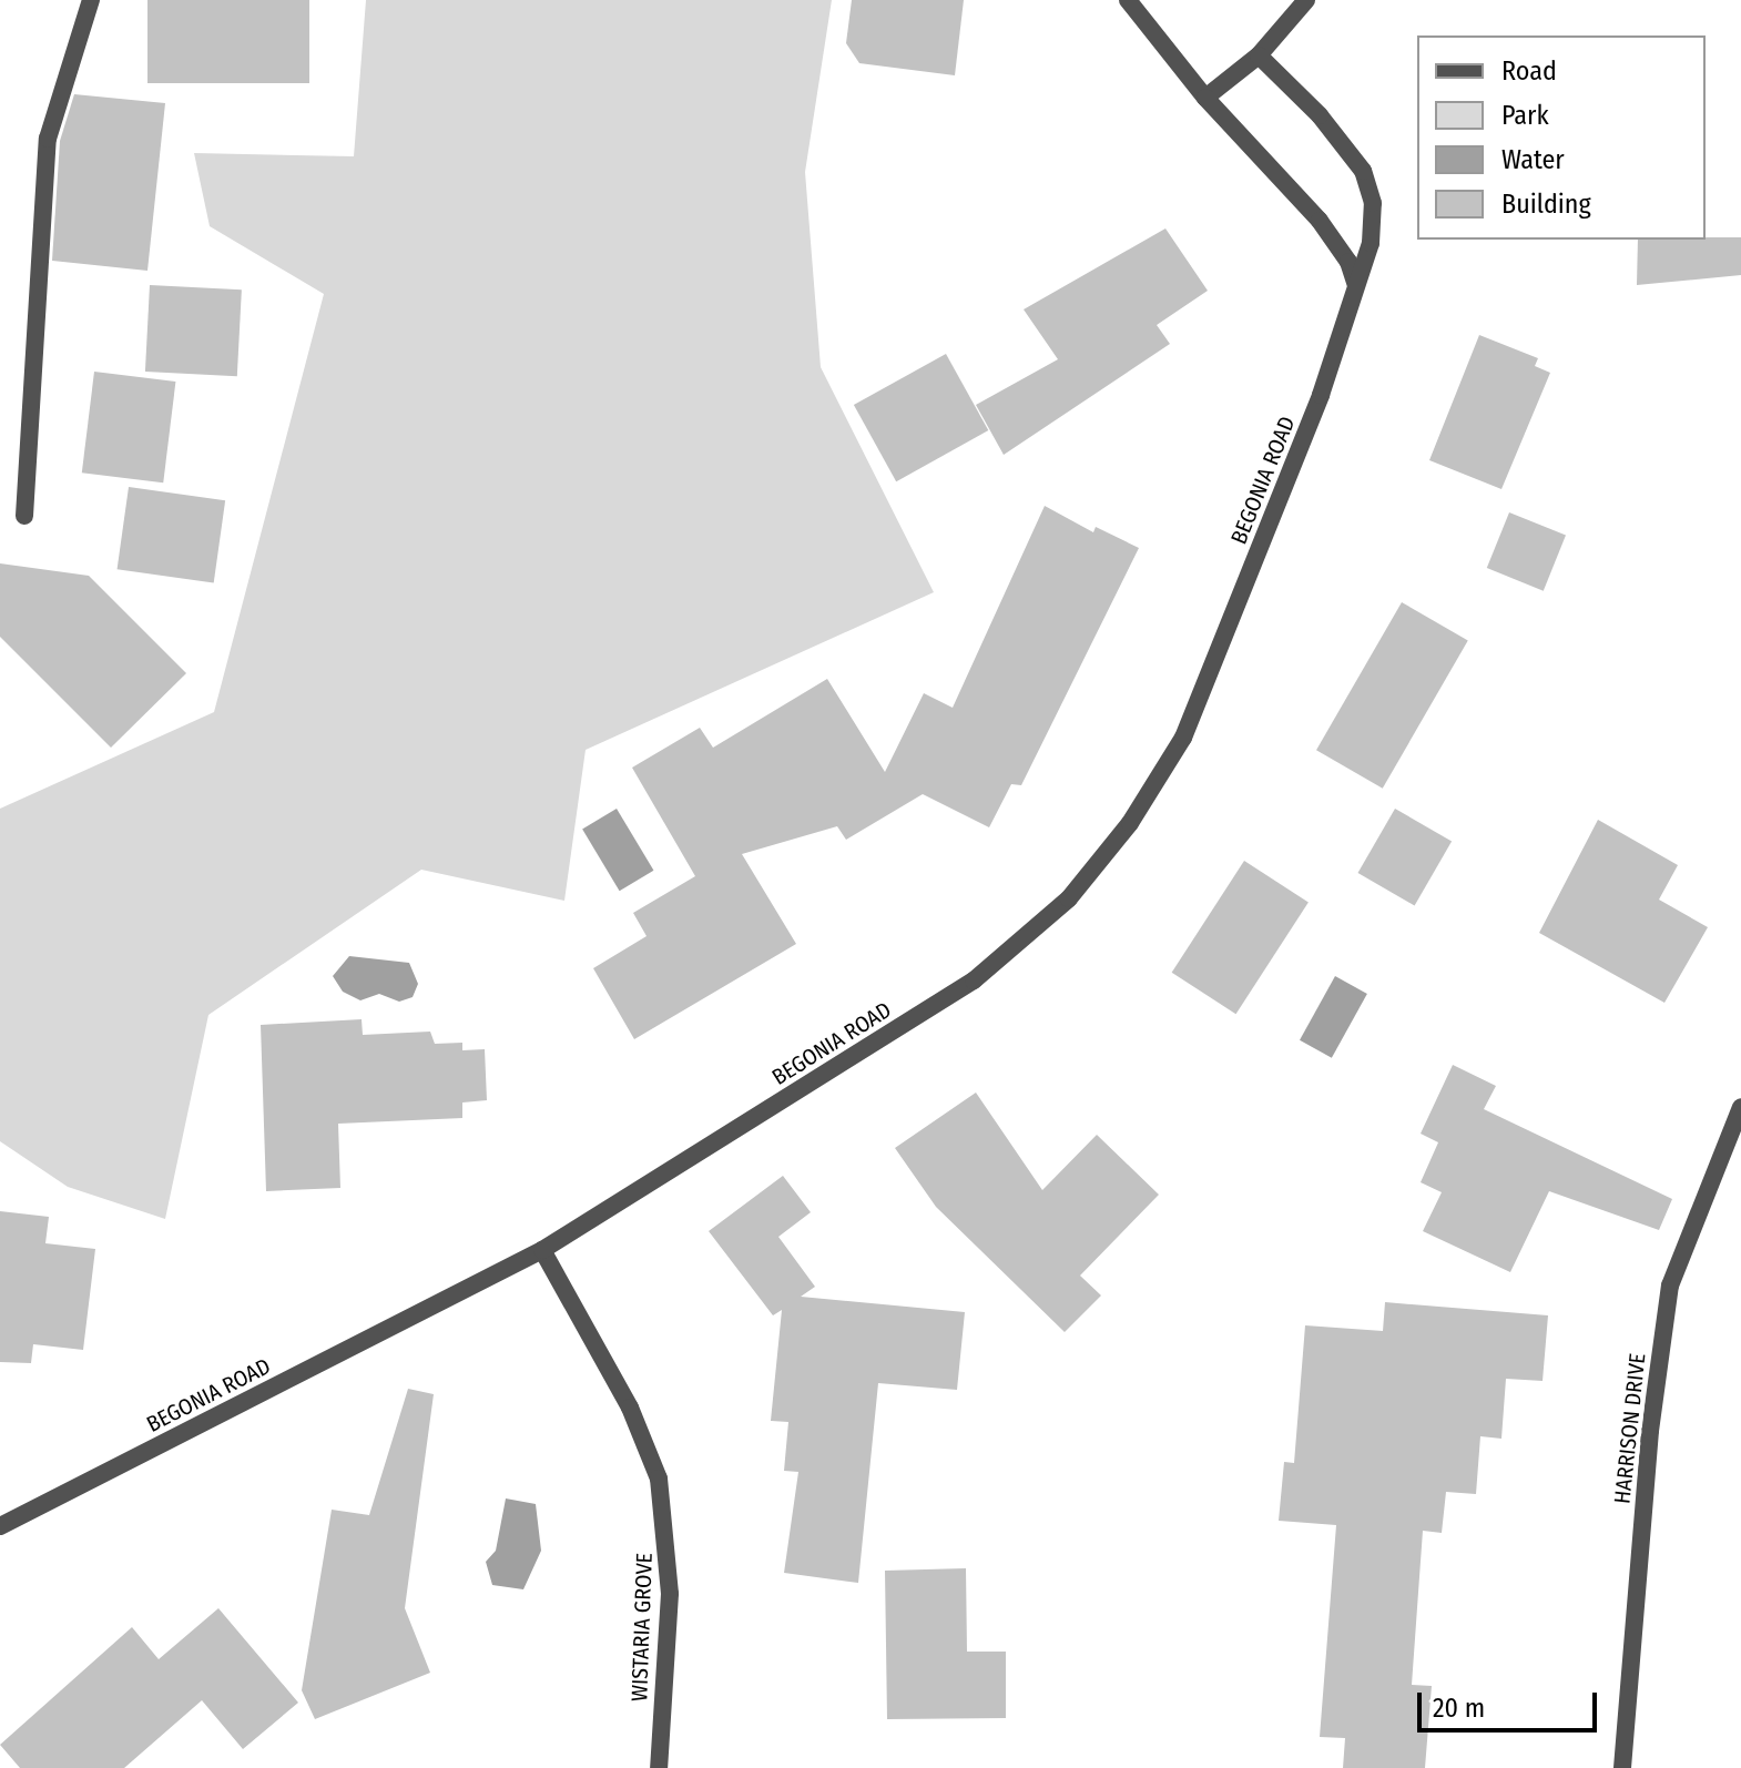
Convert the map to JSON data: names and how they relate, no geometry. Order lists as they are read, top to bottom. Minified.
{"streets":{"street":["BEGONIA ROAD","HARRISON DRIVE","WISTARIA GROVE"]},"crossings":[["BEGONIA ROAD","WISTARIA GROVE"]],"legend":["Road","Park","Water","Building"],"scale_bar":"20 m"}
